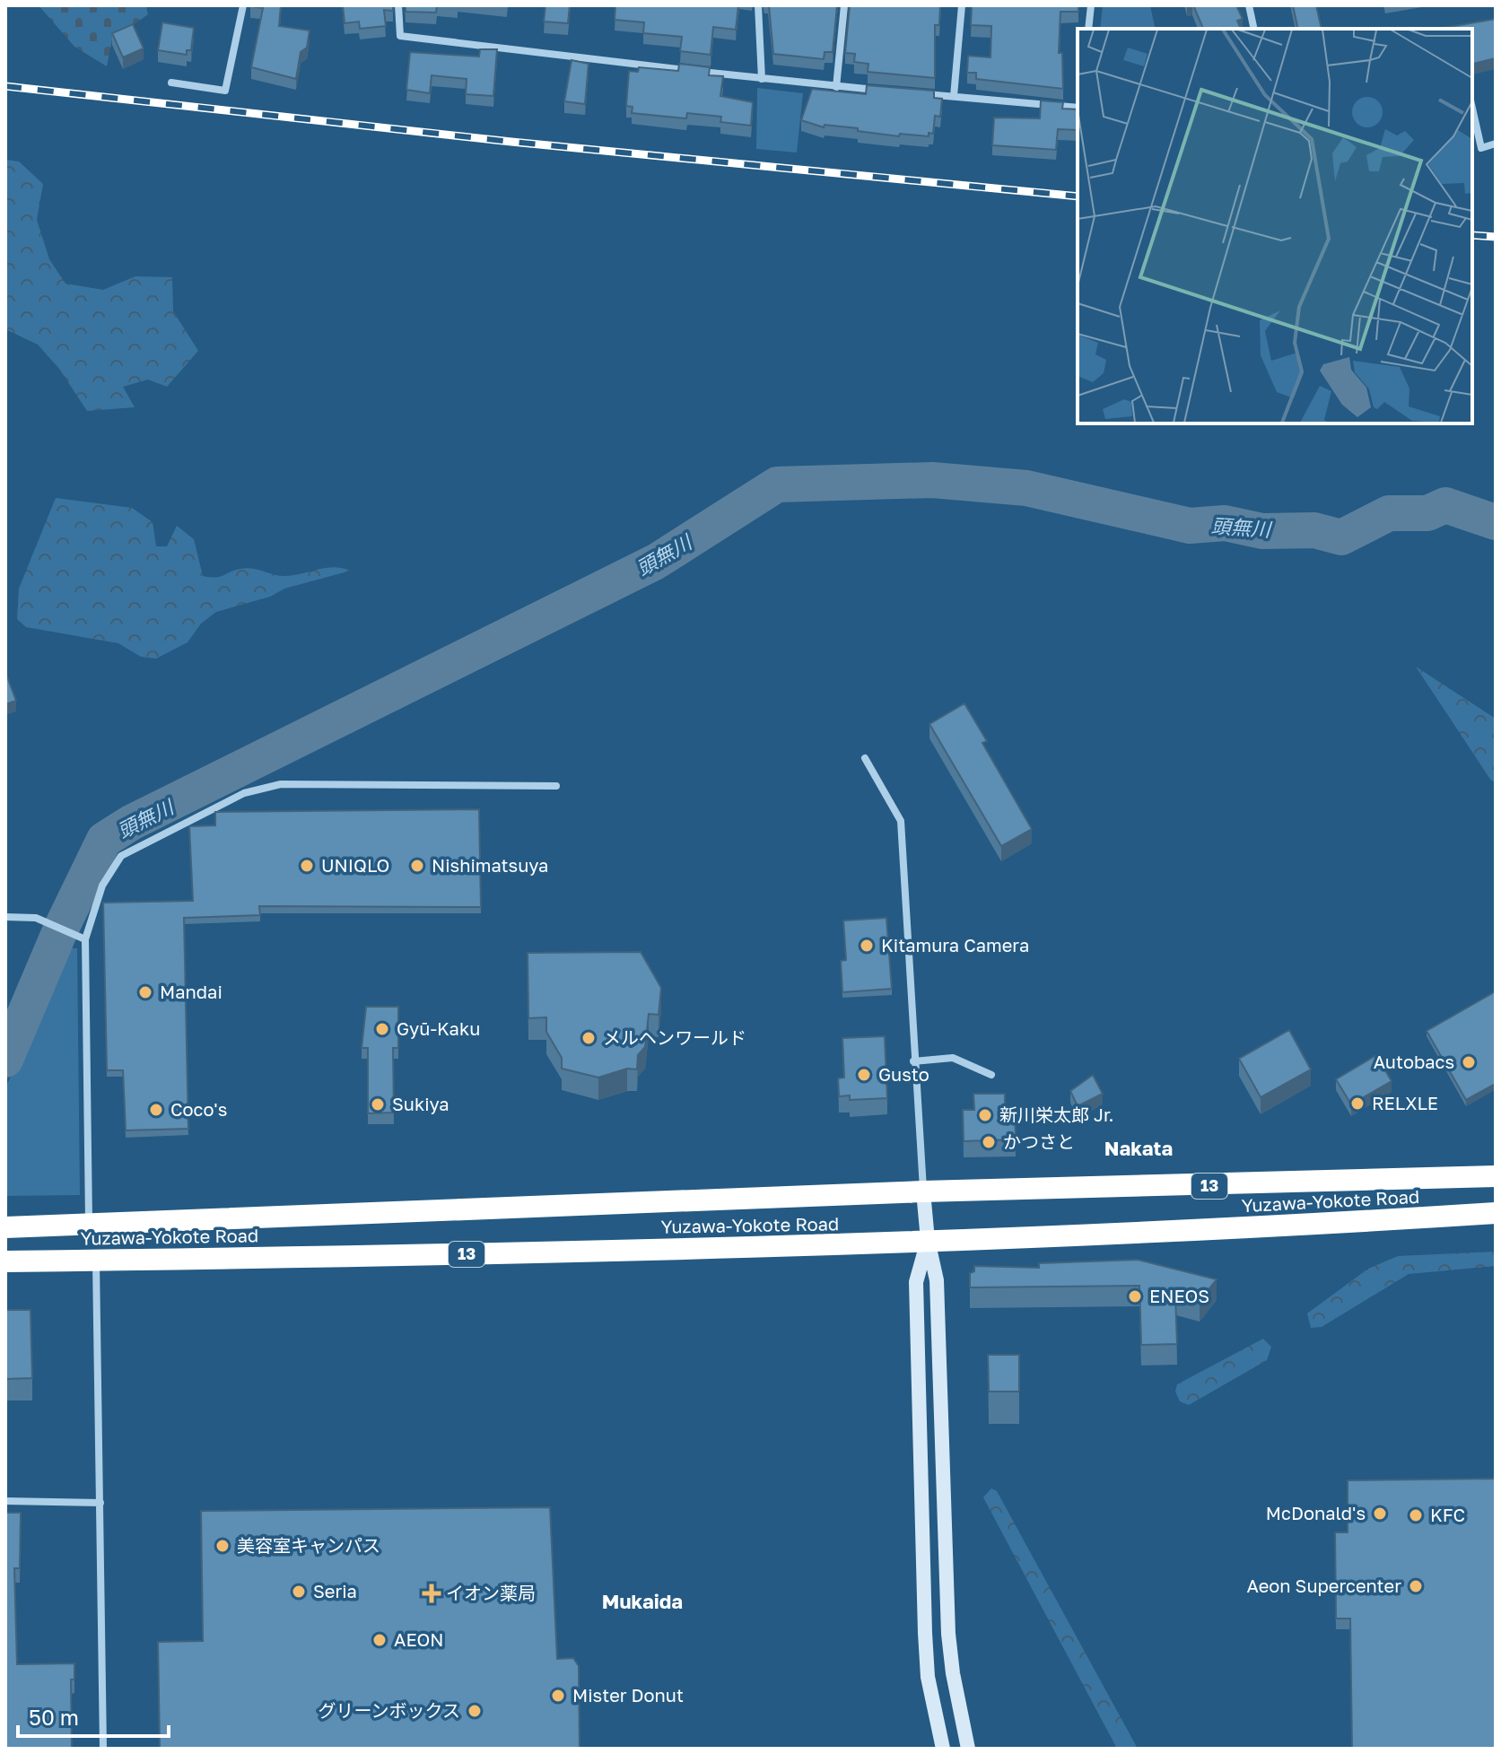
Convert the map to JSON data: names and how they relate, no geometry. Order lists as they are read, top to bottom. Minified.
{"streets":{"highway":["13","Yuzawa-Yokote Road"]},"districts":["Nakata","Mukaida"],"water":["頭無川"],"places":{"other":["UNIQLO","Nishimatsuya","Kitamura Camera","Mandai","Gyū-Kaku","メルヘンワールド","Autobacs","Gusto","RELXLE","Sukiya","Coco's","新川栄太郎 Jr.","かつさと","ENEOS","McDonald's","KFC","美容室キャンパス","Aeon Supercenter","Seria","AEON","Mister Donut","グリーンボックス"],"health":["イオン薬局"]},"scale_bar":"50 m"}
